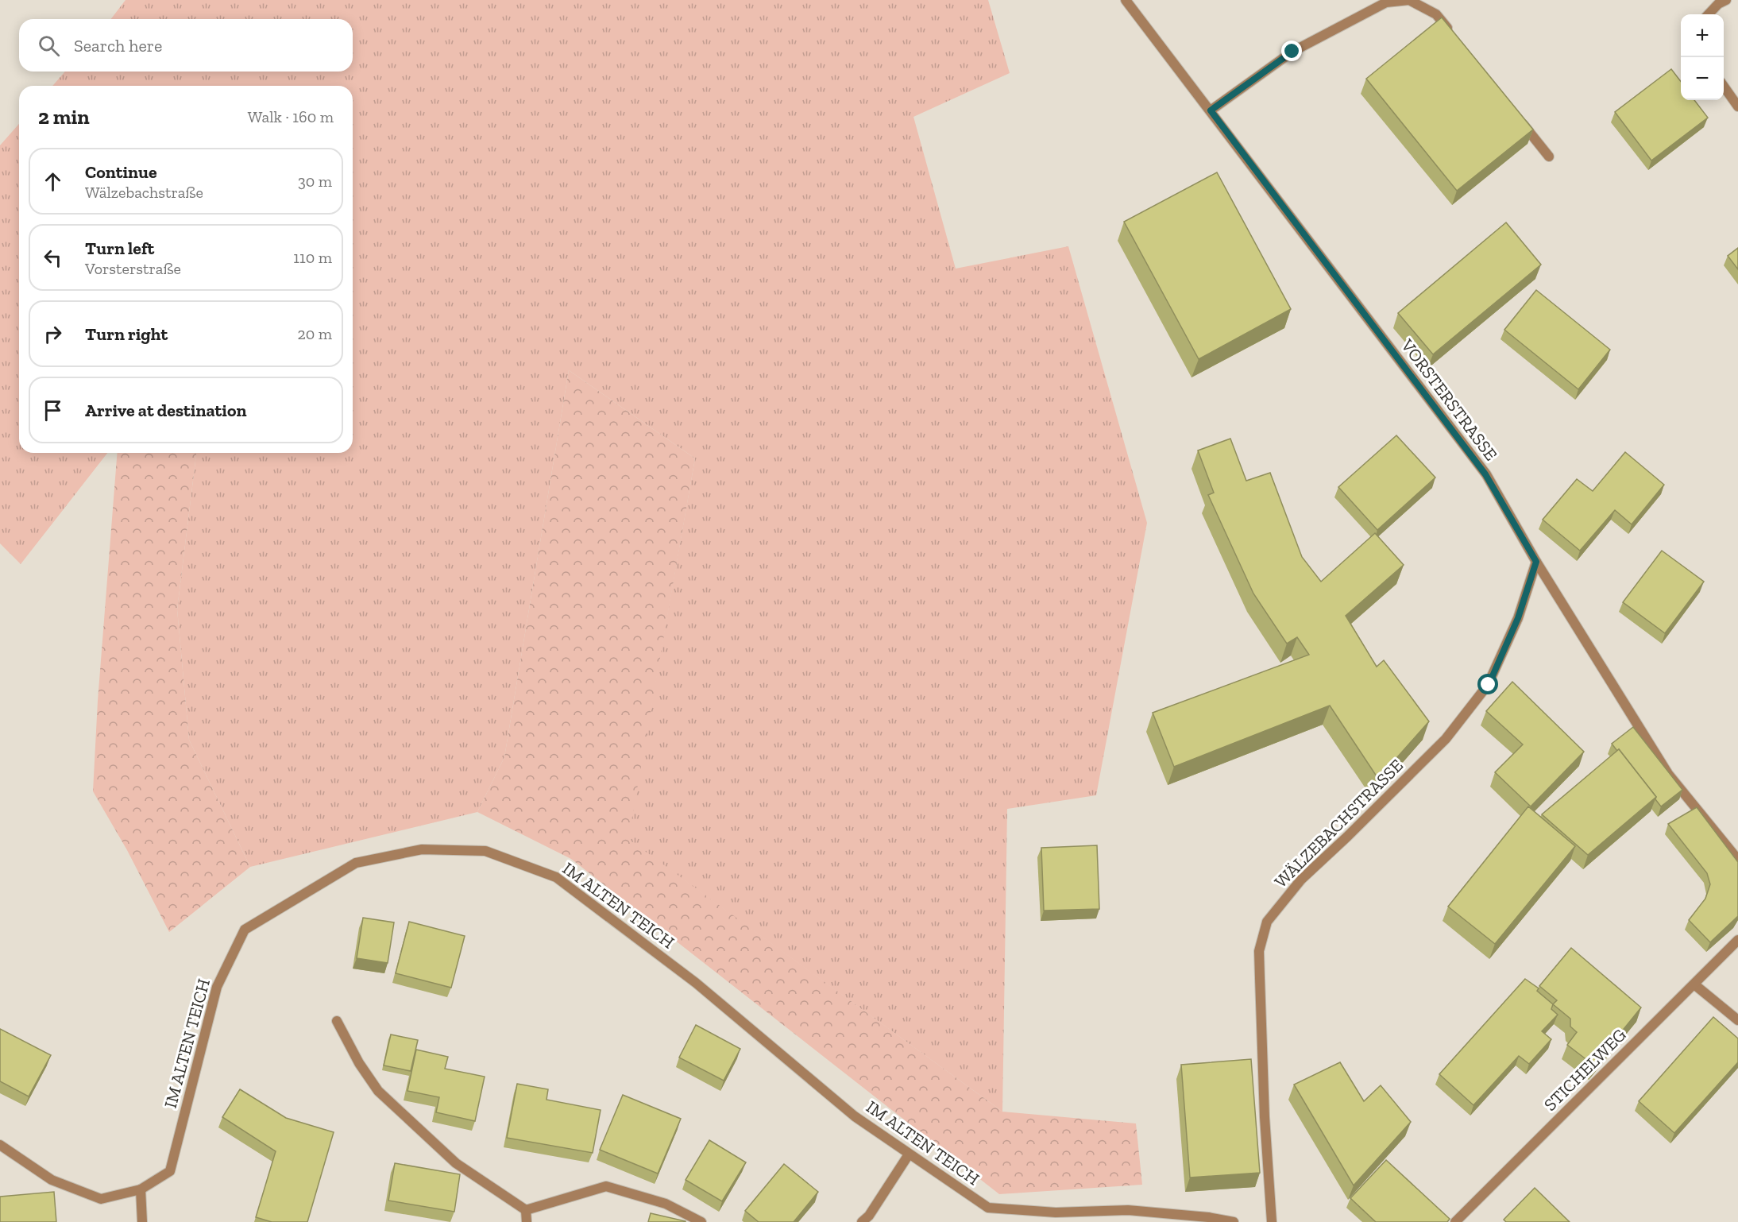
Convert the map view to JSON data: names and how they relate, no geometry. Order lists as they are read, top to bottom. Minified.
{"streets":{"street":["VORSTERSTRASSE","WÄLZEBACHSTRASSE","IM ALTEN TEICH","STICHELWEG"]},"crossings":[["VORSTERSTRASSE","WÄLZEBACHSTRASSE"]],"page":{"map_buttons":["+","−"],"search":"Search here","heading":["2 min","Walk · 160 m"],"list":[["Continue","Wälzebachstraße","30 m"],["Turn left","Vorsterstraße","110 m"],["Turn right","20 m"],"Arrive at destination"]}}
